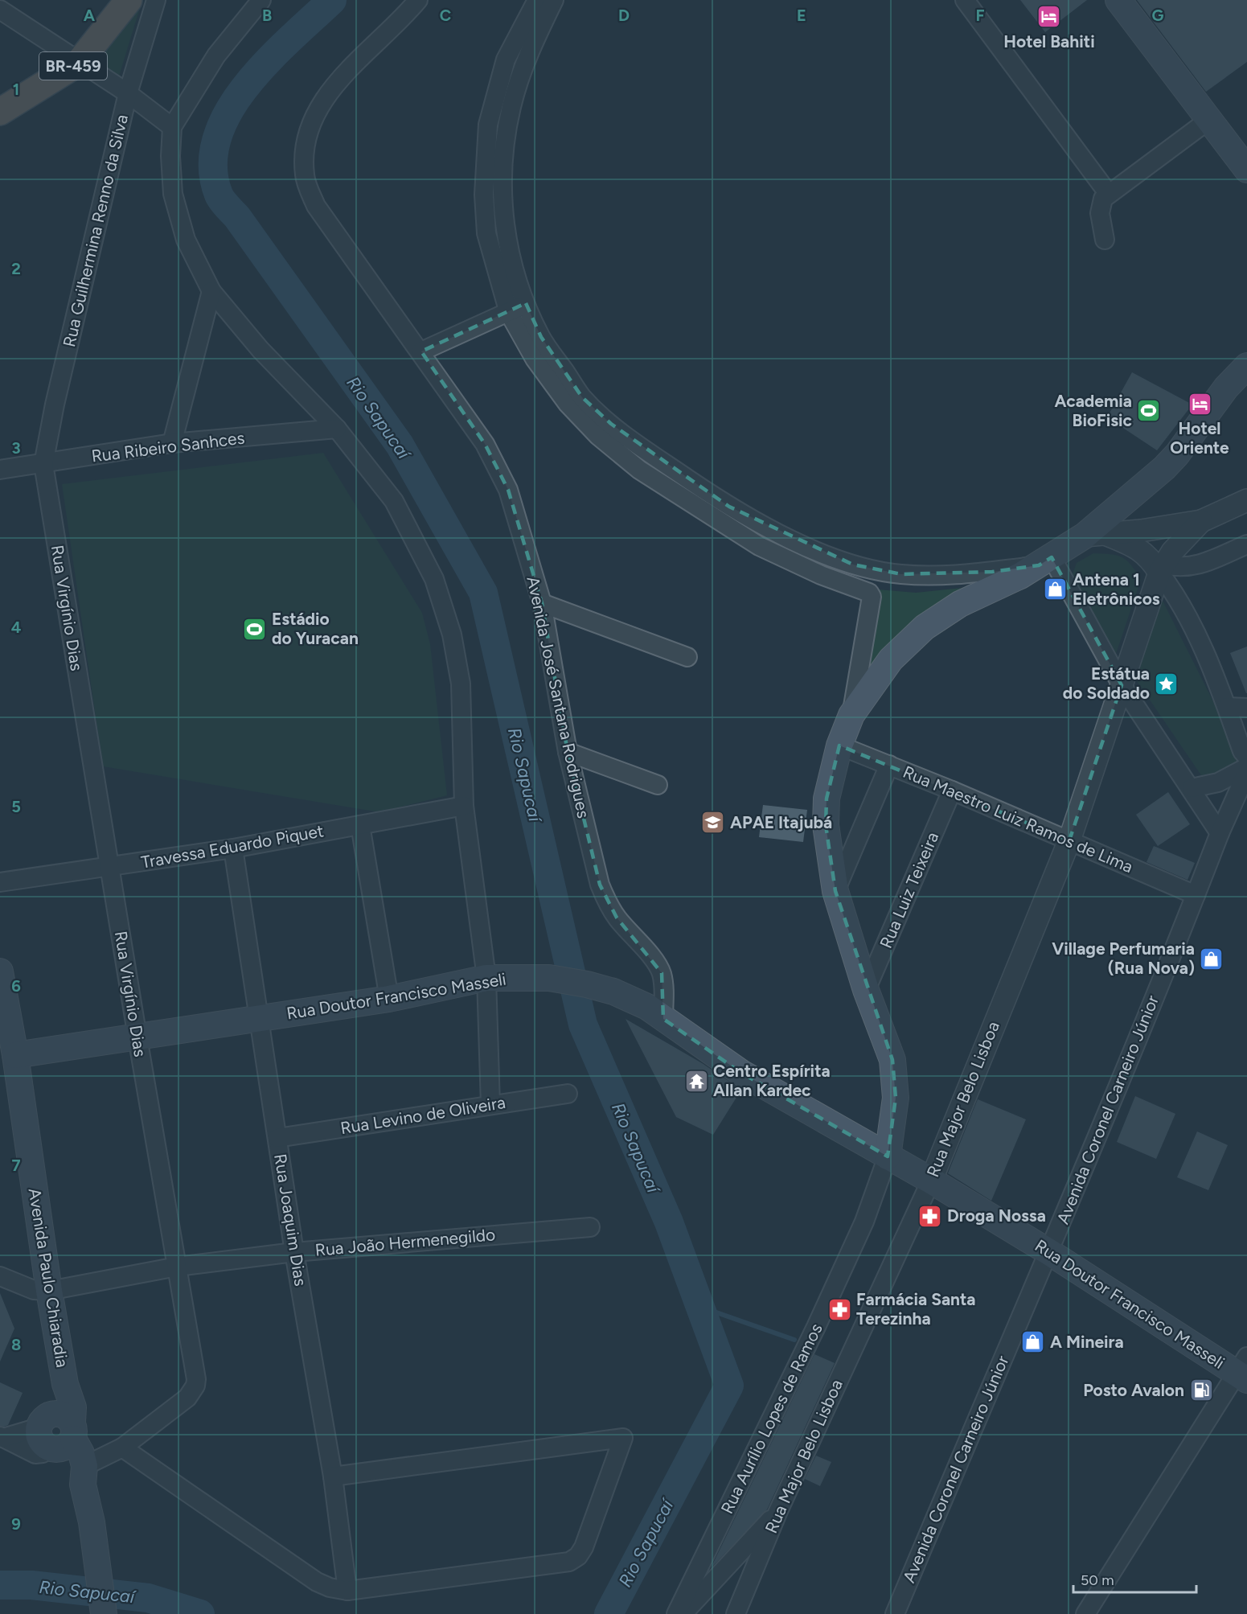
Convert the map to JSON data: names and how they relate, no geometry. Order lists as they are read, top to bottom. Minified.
{"streets":{"highway":["BR-459"],"main road":["Rua Doutor Francisco Masseli","Avenida Paulo Chiaradia","Rua Aurílio Lopes de Ramos"],"street":["Rua Guilhermina Renno da Silva","Rua Ribeiro Sanhces","Rua Virgínio Dias","Avenida José Santana Rodrigues","Rua Maestro Luiz Ramos de Lima","Travessa Eduardo Piquet","Rua Luiz Teixeira","Rua Major Belo Lisboa","Avenida Coronel Carneiro Júnior","Rua Levino de Oliveira","Rua Joaquim Dias","Rua João Hermenegildo"]},"crossings":[["Rua Guilhermina Renno da Silva","Rua Ribeiro Sanhces"],["Rua Guilhermina Renno da Silva","Rua Virgínio Dias"],["Rua Ribeiro Sanhces","Rua Virgínio Dias"],["Rua Virgínio Dias","Travessa Eduardo Piquet"],["Rua Virgínio Dias","Rua Doutor Francisco Masseli"],["Rua Virgínio Dias","Rua João Hermenegildo"],["Avenida José Santana Rodrigues","Rua Doutor Francisco Masseli"],["Rua Maestro Luiz Ramos de Lima","Rua Luiz Teixeira"],["Rua Maestro Luiz Ramos de Lima","Rua Major Belo Lisboa"],["Rua Maestro Luiz Ramos de Lima","Avenida Coronel Carneiro Júnior"],["Rua Maestro Luiz Ramos de Lima","Rua Aurílio Lopes de Ramos"],["Travessa Eduardo Piquet","Rua Joaquim Dias"],["Rua Luiz Teixeira","Rua Aurílio Lopes de Ramos"],["Rua Doutor Francisco Masseli","Rua Major Belo Lisboa"],["Rua Doutor Francisco Masseli","Avenida Coronel Carneiro Júnior"],["Rua Doutor Francisco Masseli","Rua Joaquim Dias"],["Rua Doutor Francisco Masseli","Avenida Paulo Chiaradia"],["Rua Doutor Francisco Masseli","Rua Aurílio Lopes de Ramos"],["Rua Levino de Oliveira","Rua Joaquim Dias"],["Rua Joaquim Dias","Rua João Hermenegildo"],["Rua João Hermenegildo","Avenida Paulo Chiaradia"]],"water":["Rio Sapucaí"],"places":{"hotel":["Hotel Bahiti","Hotel Oriente"],"sports":["Academia BioFisic","Estádio do Yuracan"],"shop":["Antena 1 Eletrônicos","Village Perfumaria (Rua Nova)","A Mineira"],"place":["Estátua do Soldado"],"school or university":["APAE Itajubá"],"temple":["Centro Espírita Allan Kardec"],"pharmacy":["Droga Nossa","Farmácia Santa Terezinha"],"fuel station":["Posto Avalon"]},"scale_bar":"50 m","grid":{"columns":["A","B","C","D","E","F","G"],"rows":["1","2","3","4","5","6","7","8","9"]}}
